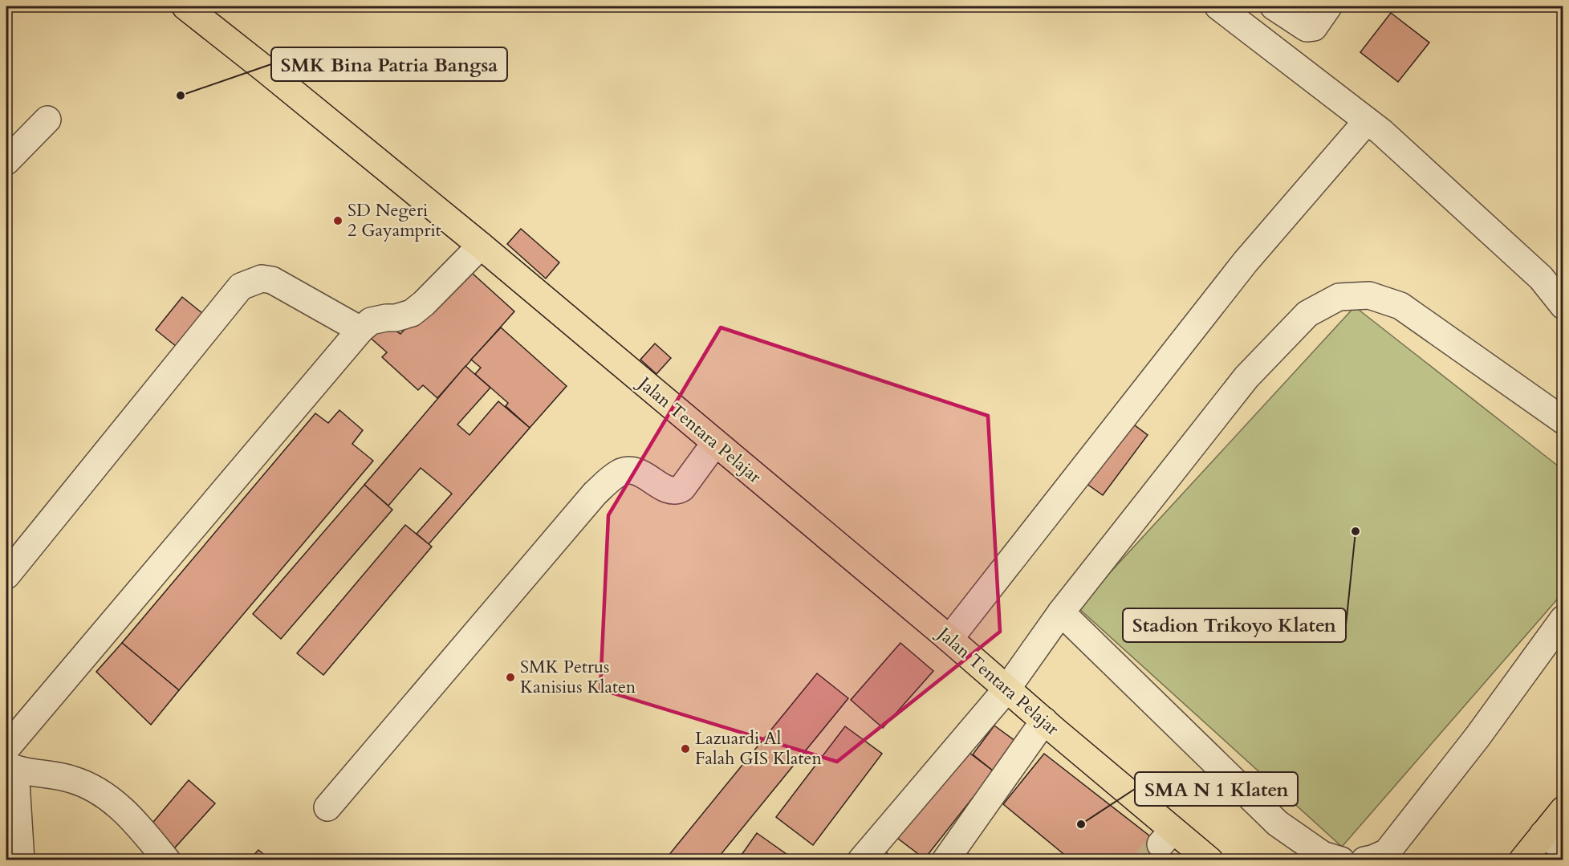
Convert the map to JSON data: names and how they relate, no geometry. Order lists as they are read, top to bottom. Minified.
{"streets":{"main road":["Jalan Tentara Pelajar"]},"places":["SMK Bina Patria Bangsa","SD Negeri 2 Gayamprit","Stadion Trikoyo Klaten","SMK Petrus Kanisius Klaten","Lazuardi Al Falah GIS Klaten","SMA N 1 Klaten"]}
